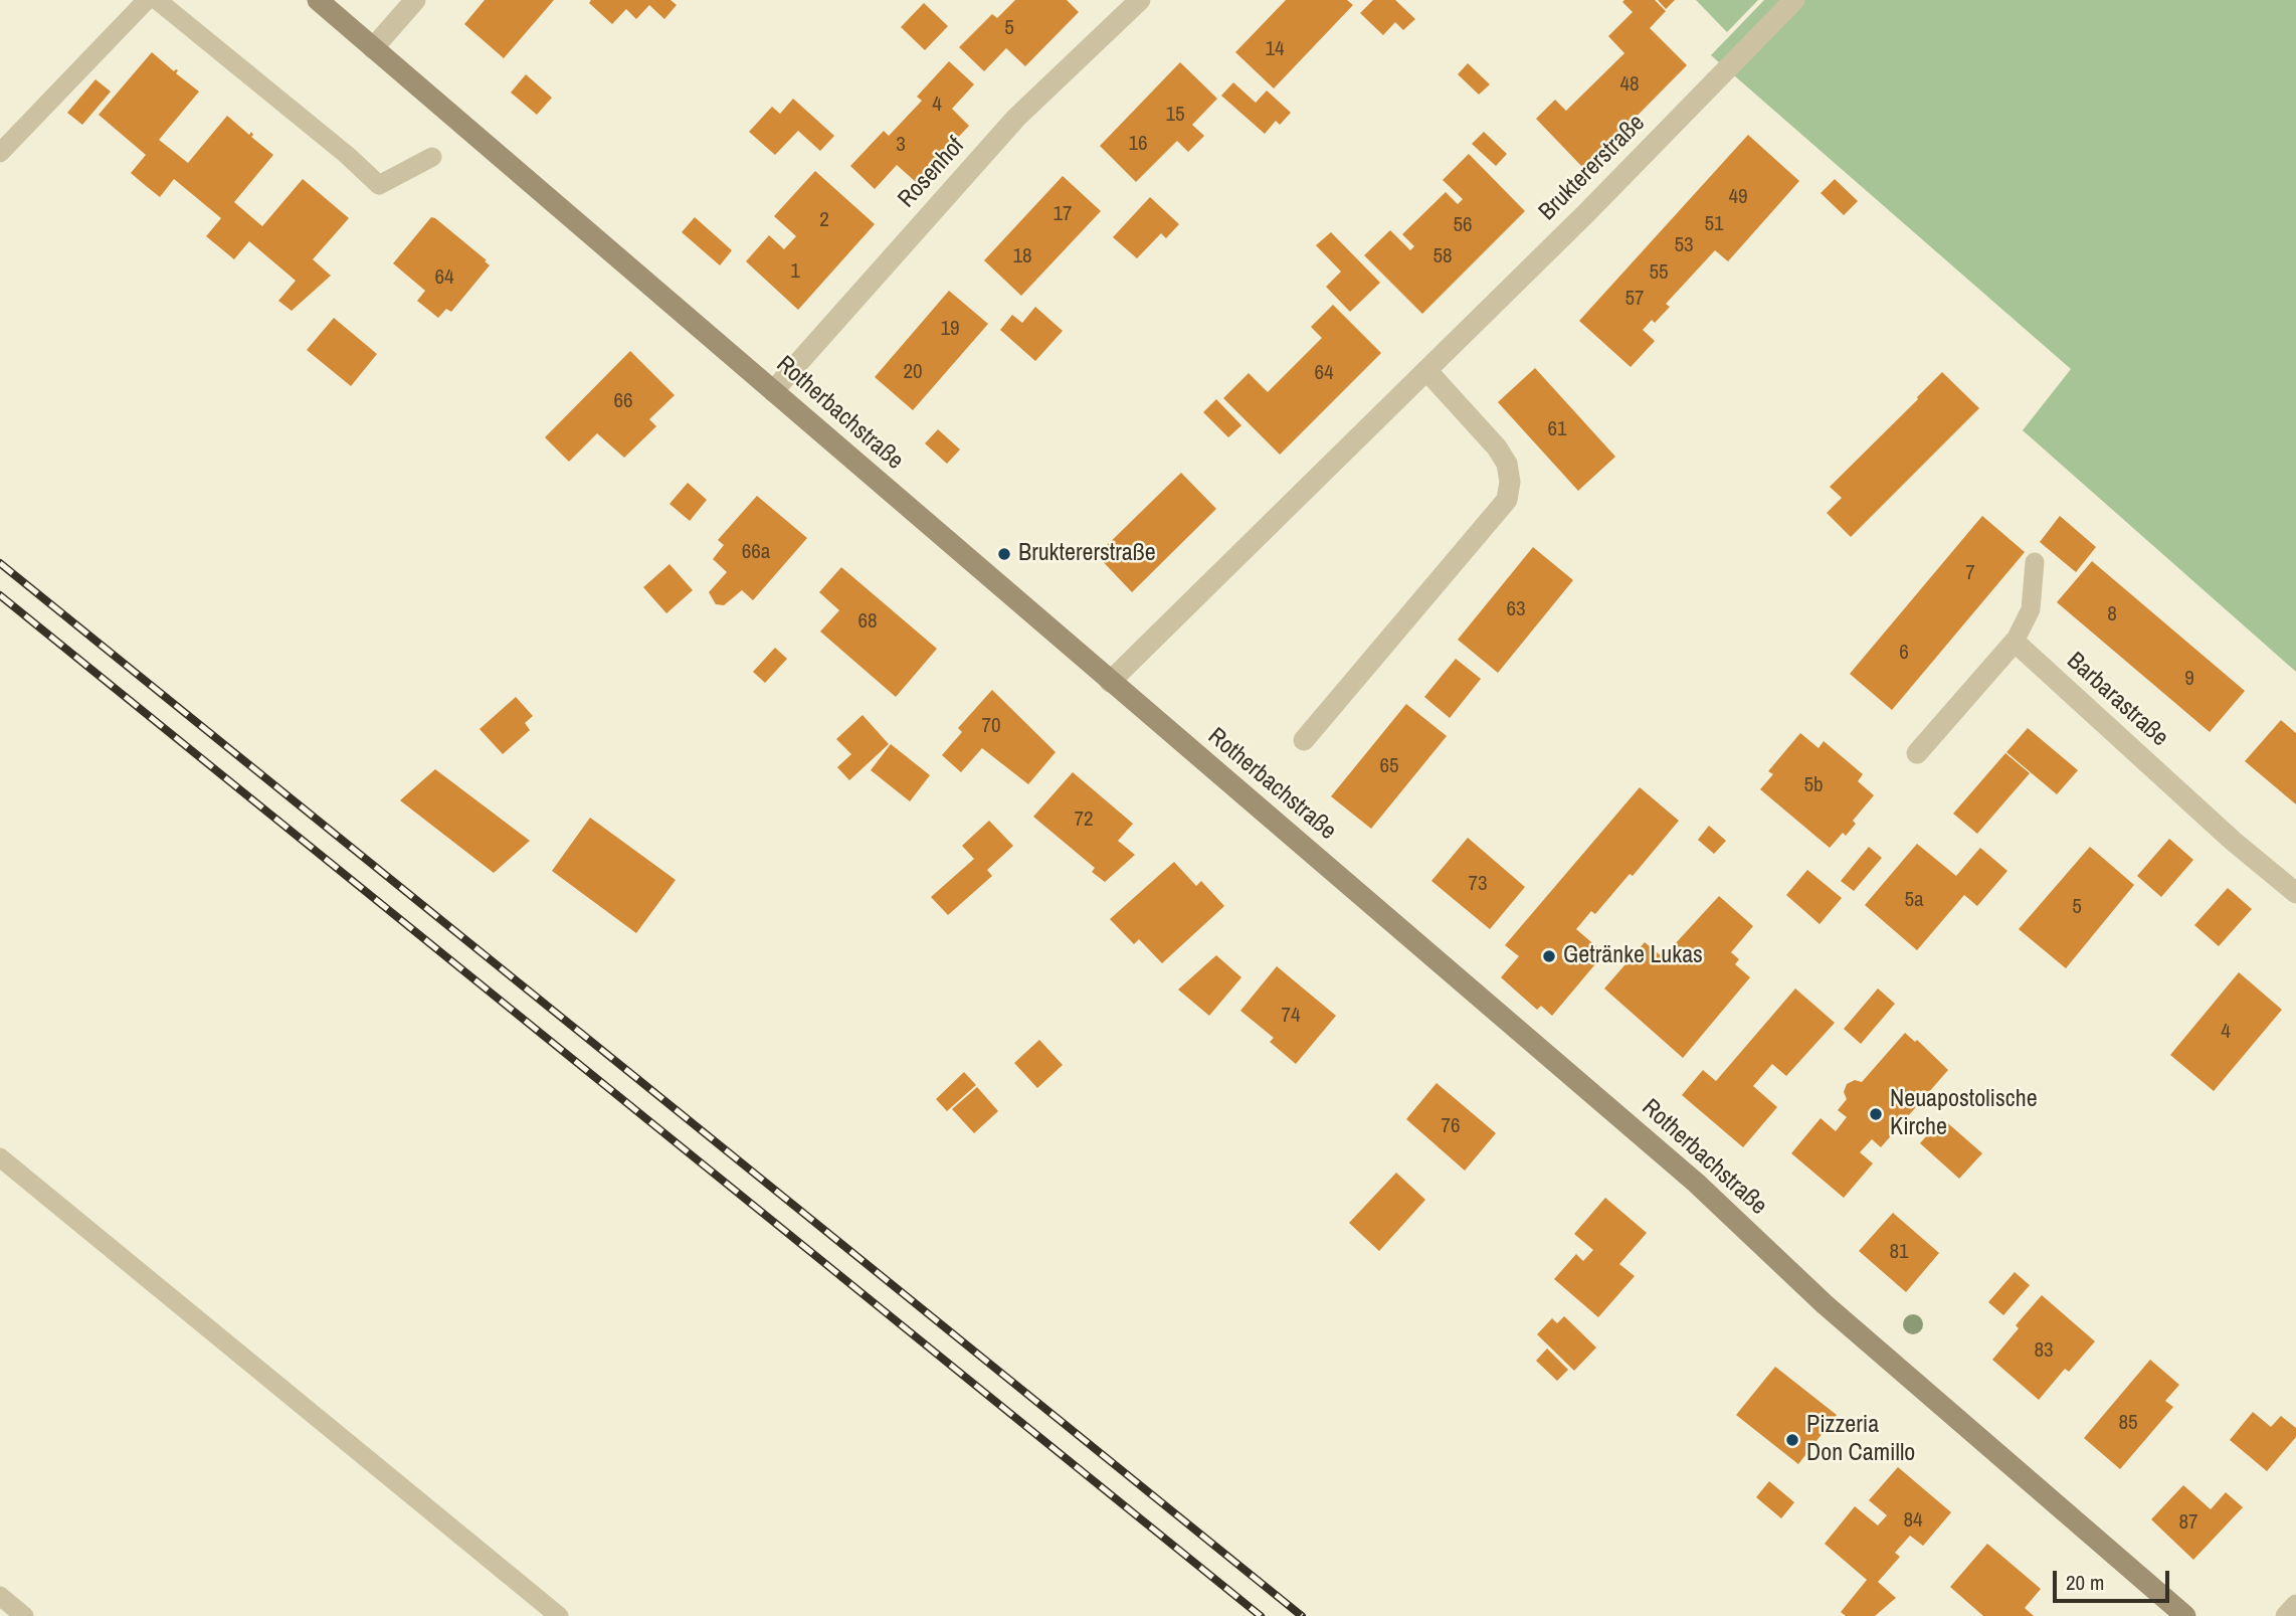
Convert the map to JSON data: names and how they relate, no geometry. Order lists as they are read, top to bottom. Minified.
{"streets":{"street":["Bruktererstraße","Rosenhof","Rotherbachstraße","Barbarastraße"]},"crossings":[["Bruktererstraße","Rotherbachstraße"],["Rosenhof","Rotherbachstraße"]],"places":["Bruktererstraße","Getränke Lukas","Neuapostolische Kirche","Pizzeria Don Camillo"],"house_numbers":["5","14","48","4","15","16","3","49","17","2","51","56","53","18","58","1","55","64","57","19","20","64","66","61","66a","7","63","8","68","6","9","70","65","5b","72","73","5a","5","74","4","76","81","83","85","84","87"],"scale_bar":"20 m"}
